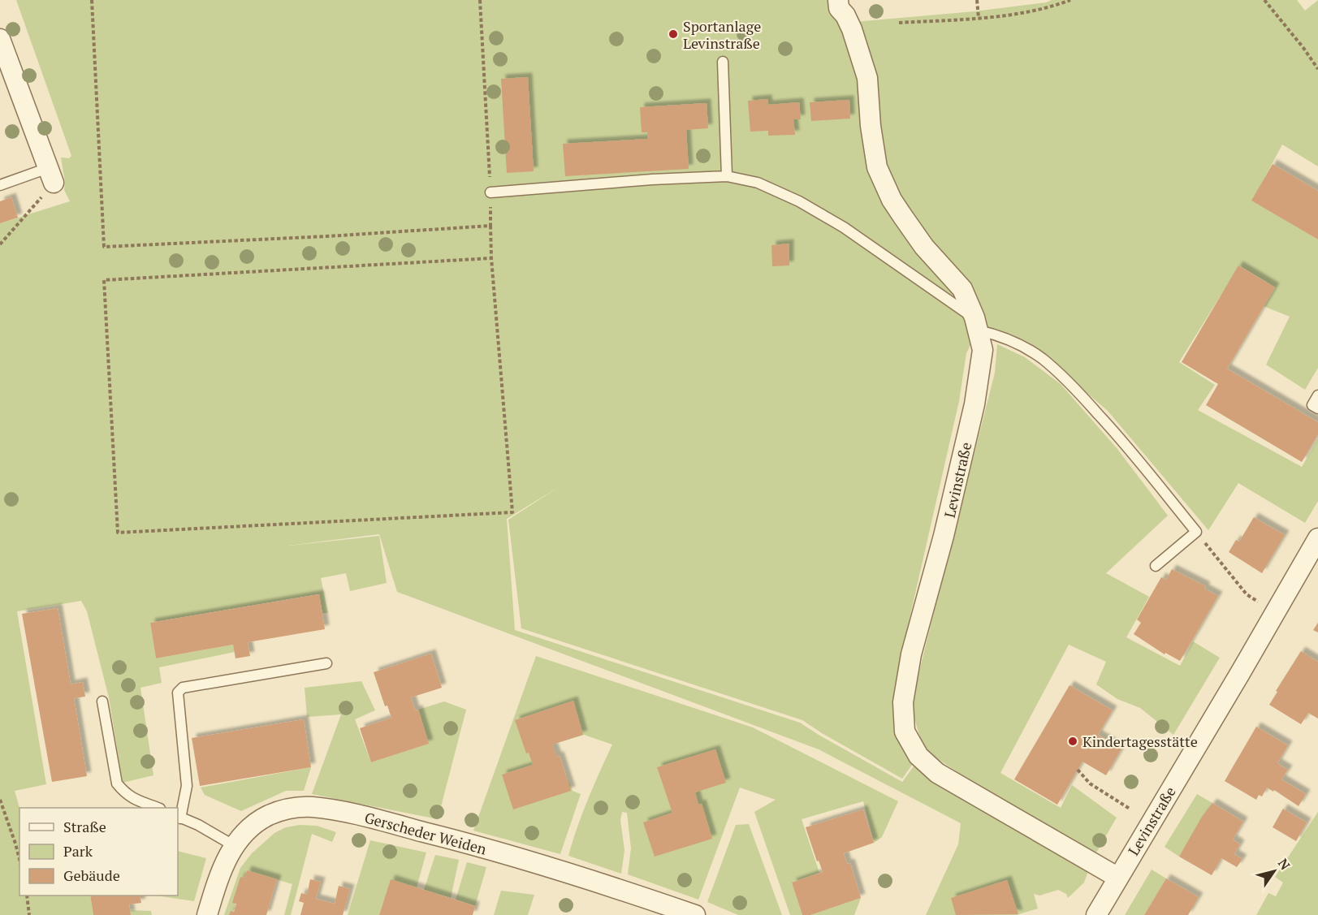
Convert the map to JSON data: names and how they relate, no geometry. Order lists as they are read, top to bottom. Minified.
{"streets":{"street":["Levinstraße","Gerscheder Weiden"]},"places":["Sportanlage Levinstraße","Kindertagesstätte"],"legend":["Straße","Park","Gebäude"],"north":"top right"}
